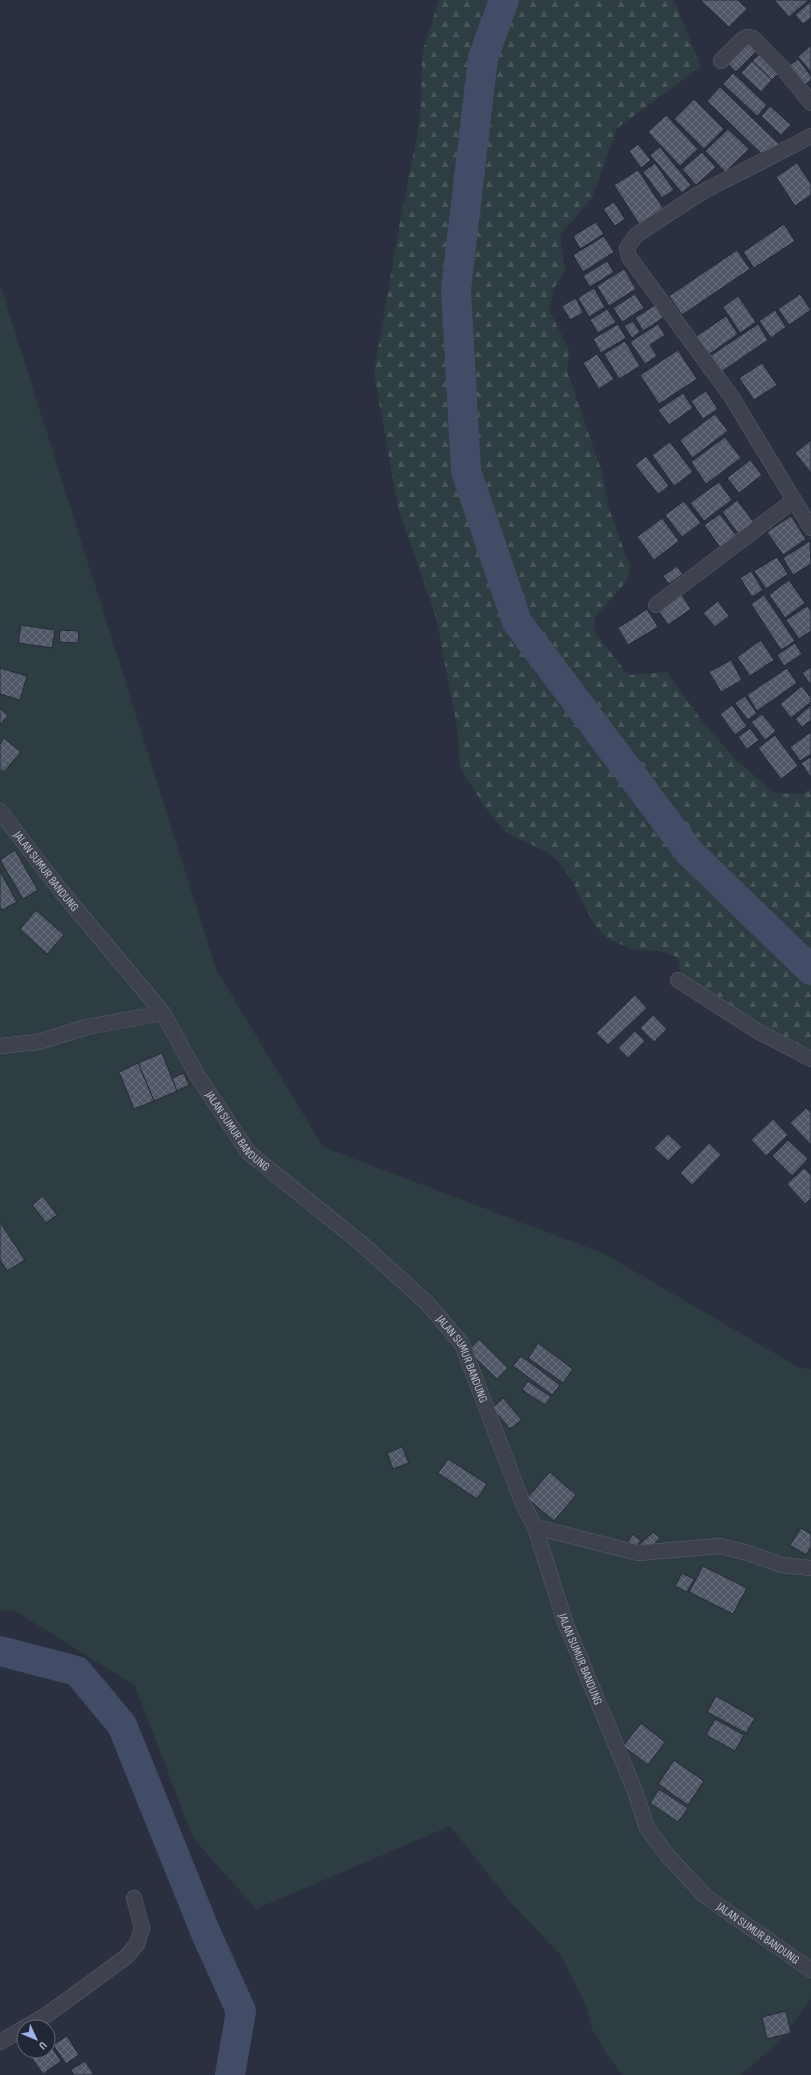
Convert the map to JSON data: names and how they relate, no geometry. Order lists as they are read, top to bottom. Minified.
{"streets":{"street":["JALAN SUMUR BANDUNG"]},"north":"bottom right"}
